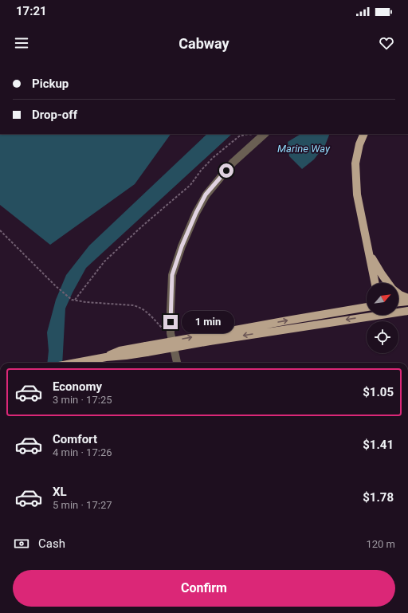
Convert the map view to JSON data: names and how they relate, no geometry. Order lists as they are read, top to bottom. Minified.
{"water":["Marine Way"],"north":"top right","page":{"status":"17:21","header":"Cabway","banner":["Pickup","Drop-off"],"bubble":"1 min","list":[{"name":"Economy","note":"3 min · 17:25","value":"$1.05"},{"name":"Comfort","note":"4 min · 17:26","value":"$1.41"},{"name":"XL","note":"5 min · 17:27","value":"$1.78"}],"pay":["Cash","120 m"],"buttons":"Confirm"}}
